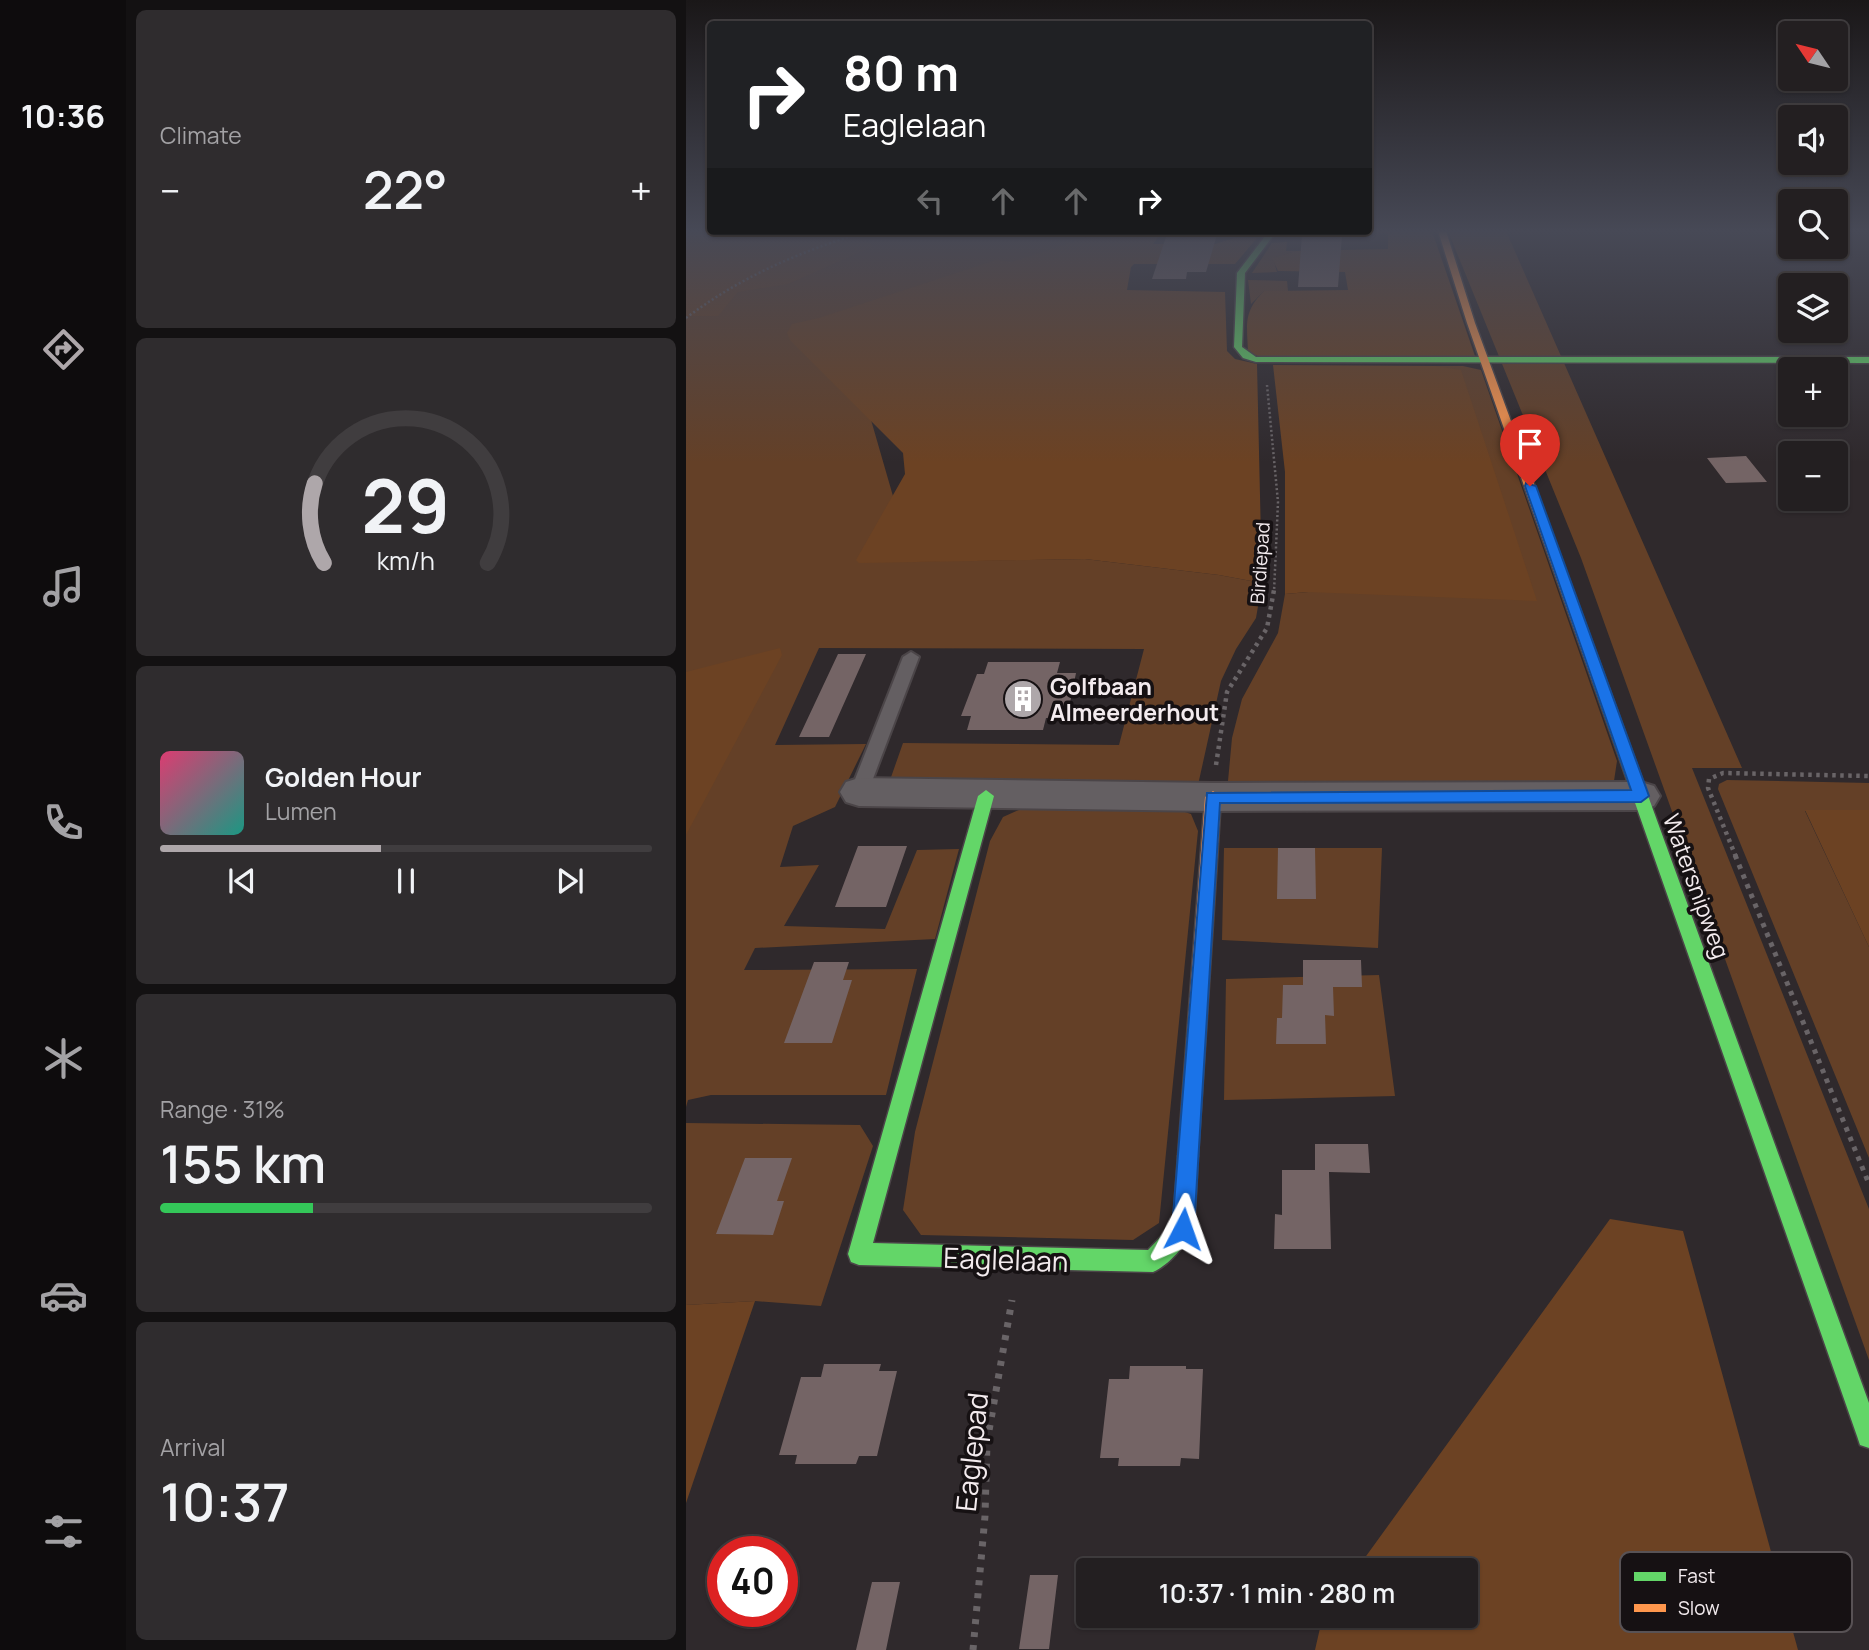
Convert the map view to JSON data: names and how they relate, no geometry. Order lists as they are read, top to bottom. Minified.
{"streets":{"street":["Watersnipweg","Eaglelaan"],"path":["Birdiepad","Eaglepad"]},"crossings":[["Birdiepad","Eaglelaan"],["Eaglelaan","Eaglepad"]],"places":{"building":["Golfbaan Almeerderhout"]},"legend":["Fast","Slow"],"north":"top left","page":{"tabs":"10:36","tile":["Climate",["Range · 31%","155 km"],["Arrival","10:37"]],"map_buttons":["+","−"],"turn":["80 m","Eaglelaan"],"heat":["−","22°","+"],"song":["Golden Hour","Lumen"],"limit":"40","trip":"10:37 · 1 min · 280 m","gauge":["29","km/h"]}}
